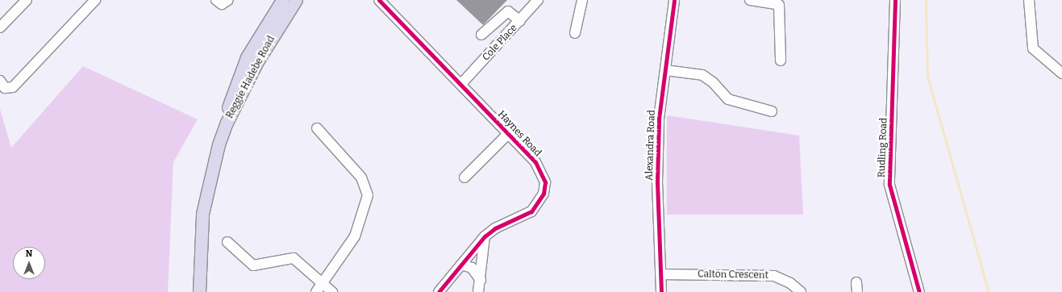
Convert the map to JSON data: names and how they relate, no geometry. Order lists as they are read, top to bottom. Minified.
{"streets":{"main road":["Reggie Hadebe Road"],"street":["Cole Place","Haynes Road","Alexandra Road","Rudling Road","Calton Crescent"]},"crossings":[["Cole Place","Haynes Road"],["Alexandra Road","Calton Crescent"]],"north":"top"}
